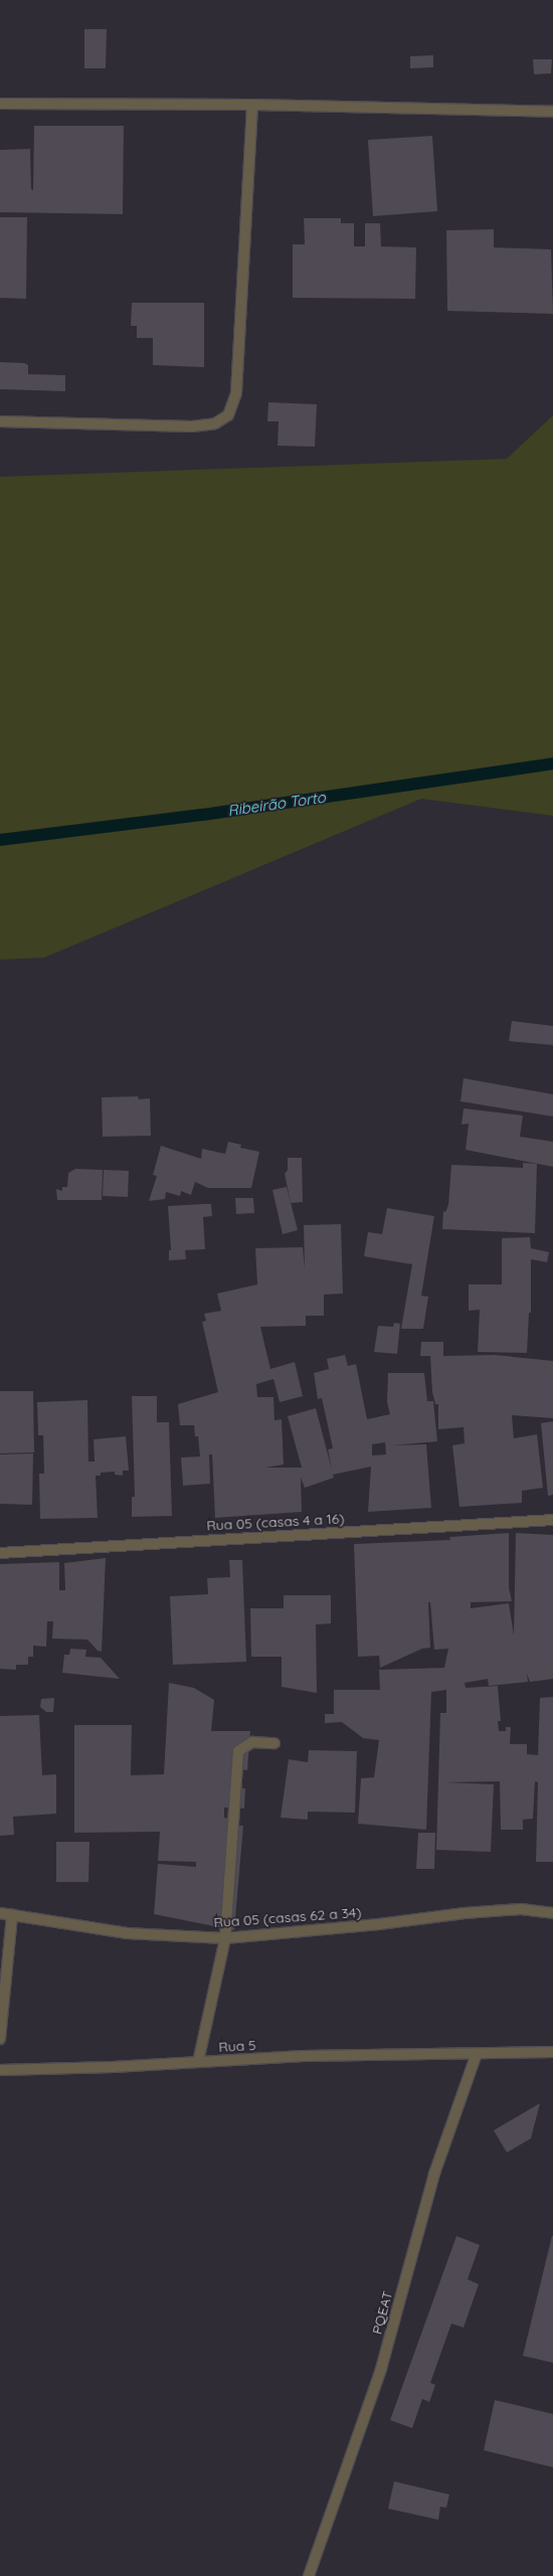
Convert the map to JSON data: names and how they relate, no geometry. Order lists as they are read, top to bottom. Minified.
{"streets":{"street":["Rua 05 (casas 4 a 16)","Rua 05 (casas 62 a 34)","Rua 5","PQEAT"]},"crossings":[["Rua 5","PQEAT"]],"water":["Ribeirão Torto"]}
